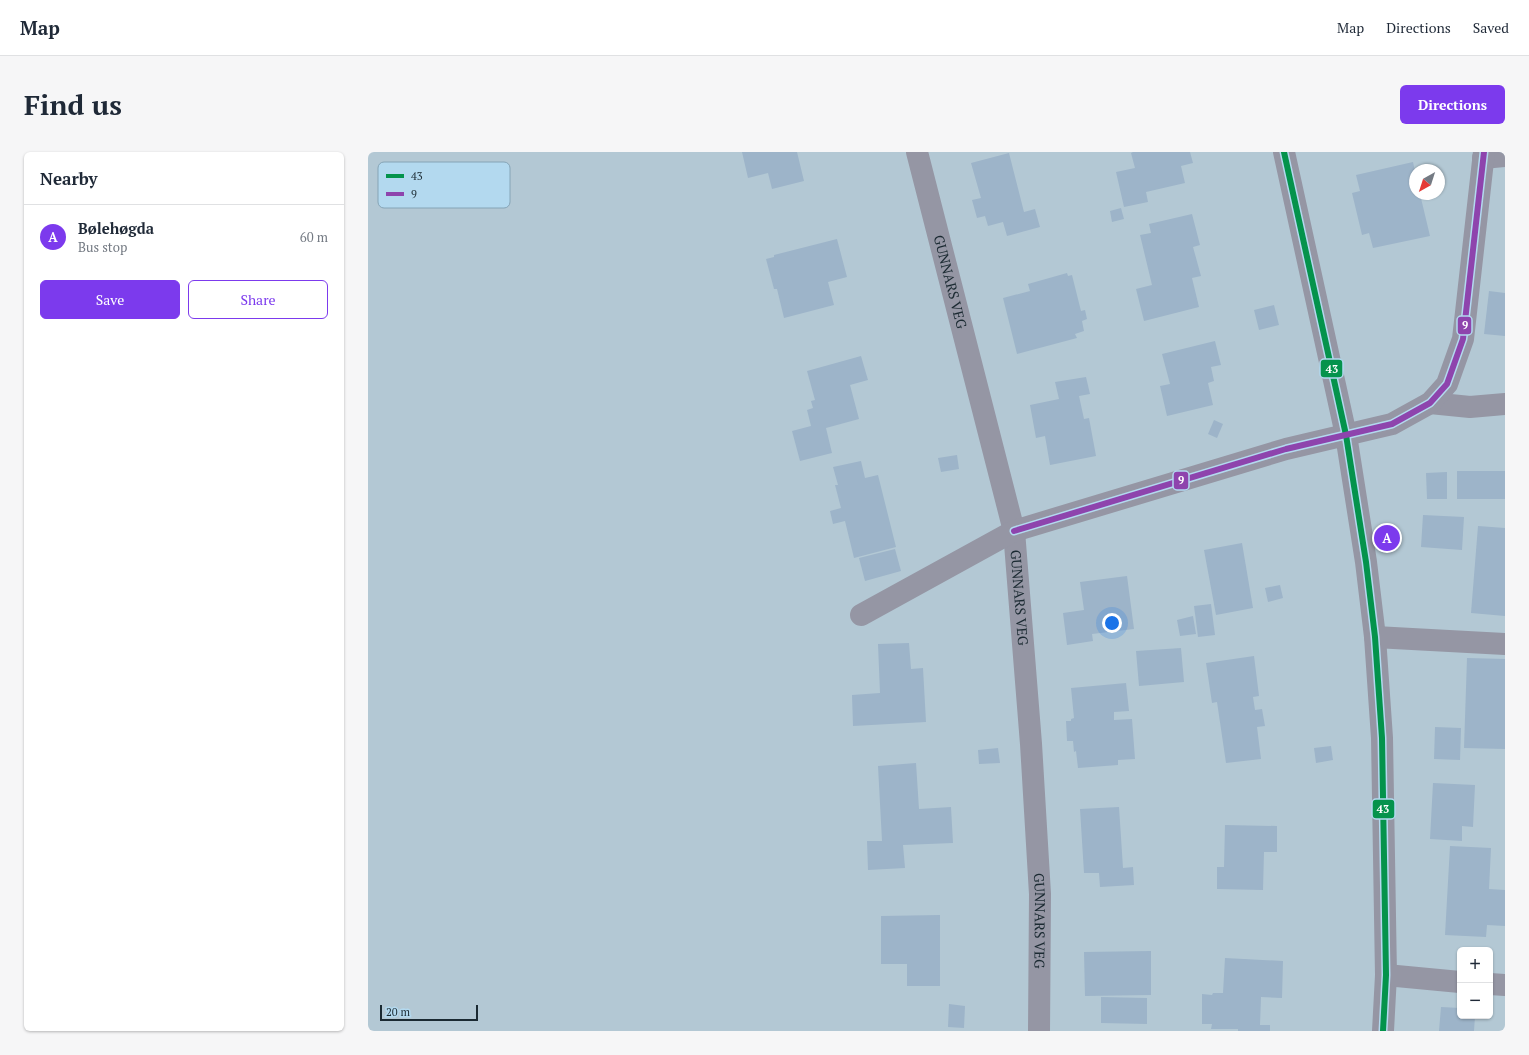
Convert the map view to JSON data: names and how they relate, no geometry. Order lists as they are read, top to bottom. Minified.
{"streets":{"street":["GUNNARS VEG"]},"lines":["transit line 43","transit line 9"],"legend":["43","9"],"scale_bar":"20 m","north":"bottom left","page":{"header":"Map","nav":["Map","Directions","Saved"],"buttons":["Directions",["Save","Share"]],"title":"Find us","heading":"Nearby","list":[{"mark":"A","name":"Bølehøgda","note":"Bus stop","value":"60 m"}],"pins":"A","map_buttons":["+","−"],"scale":"20 m"}}
